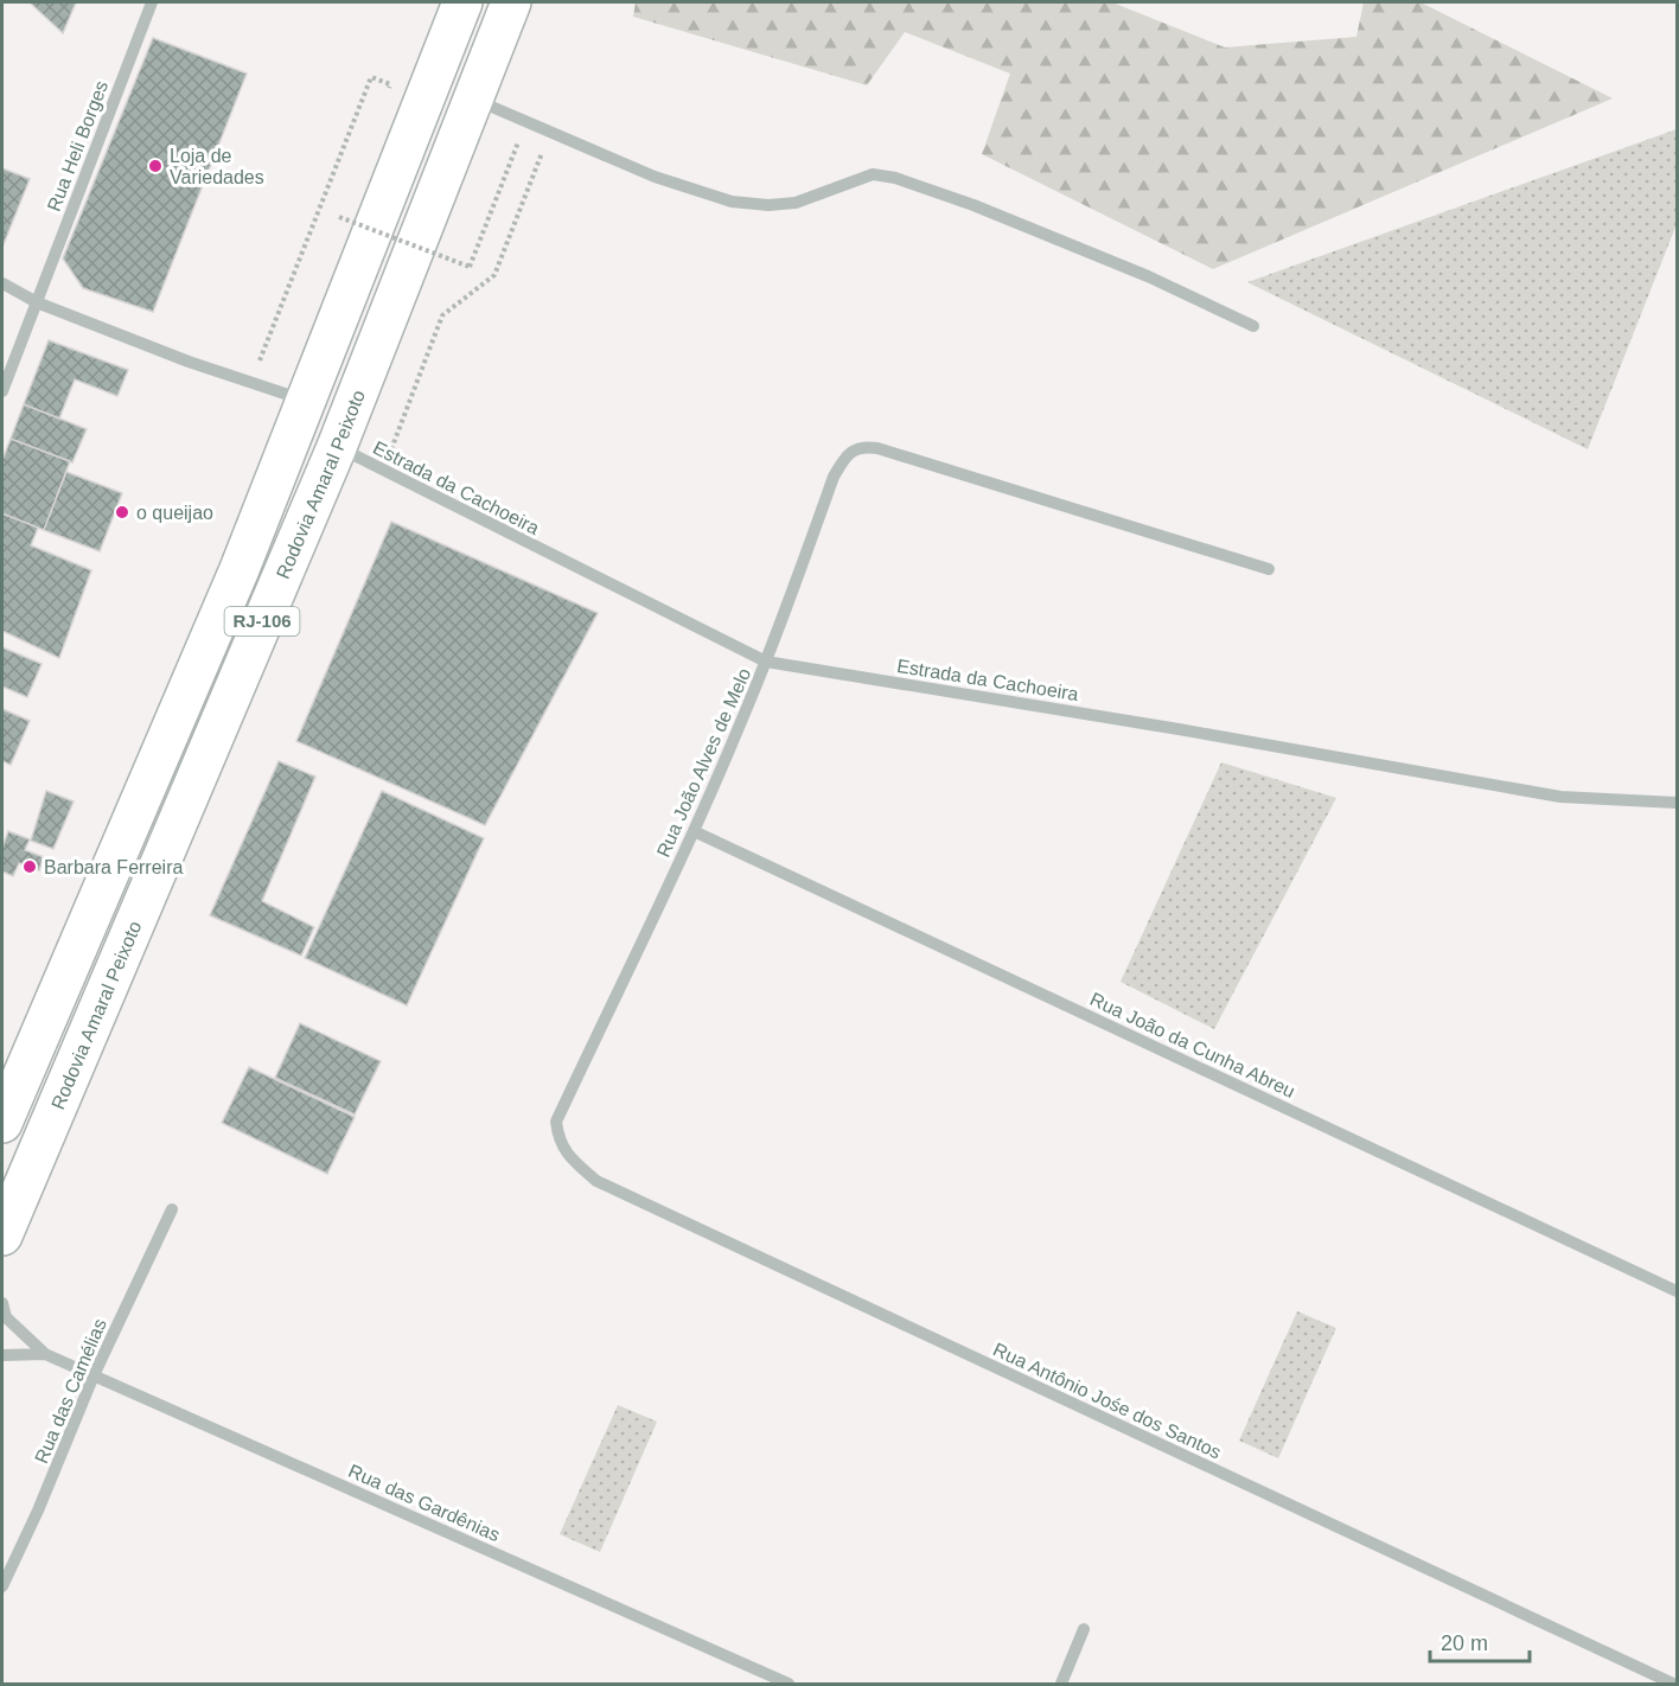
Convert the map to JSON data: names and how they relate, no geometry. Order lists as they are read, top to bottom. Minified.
{"streets":{"highway":["Rodovia Amaral Peixoto","RJ-106"],"street":["Rua Heli Borges","Estrada da Cachoeira","Rua João Alves de Melo","Rua João da Cunha Abreu","Rua das Camélias","Rua Antônio Jośe dos Santos","Rua das Gardênias"]},"crossings":[["Rodovia Amaral Peixoto","Estrada da Cachoeira"],["Estrada da Cachoeira","Rua João Alves de Melo"],["Rua João Alves de Melo","Rua João da Cunha Abreu"],["Rua João Alves de Melo","Rua Antônio Jośe dos Santos"],["Rua das Camélias","Rua das Gardênias"]],"places":["Loja de Variedades","o queijao","Barbara Ferreira"],"scale_bar":"20 m"}
